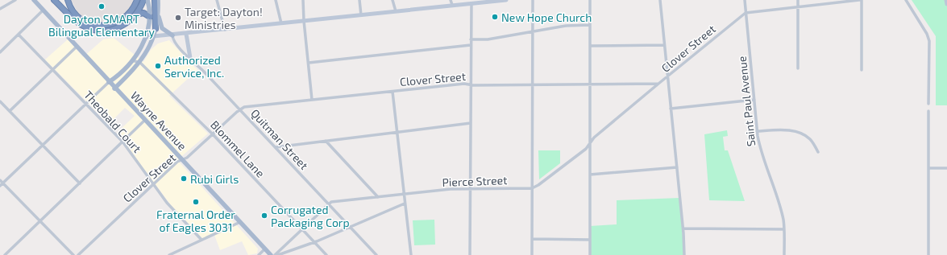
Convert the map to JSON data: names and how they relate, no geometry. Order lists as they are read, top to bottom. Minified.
{"streets":{"main road":["Wayne Avenue"],"street":["Clover Street","Saint Paul Avenue","Theobald Court","Quitman Street","Blommel Lane","Pierce Street"]},"crossings":[["Clover Street","Saint Paul Avenue"],["Clover Street","Wayne Avenue"],["Clover Street","Theobald Court"],["Clover Street","Quitman Street"],["Clover Street","Blommel Lane"],["Quitman Street","Pierce Street"]],"places":["Dayton SMART Bilingual Elementary","New Hope Church","Target: Dayton! Ministries","Authorized Service, Inc.","Rubi Girls","Fraternal Order of Eagles 3031","Corrugated Packaging Corp"]}
